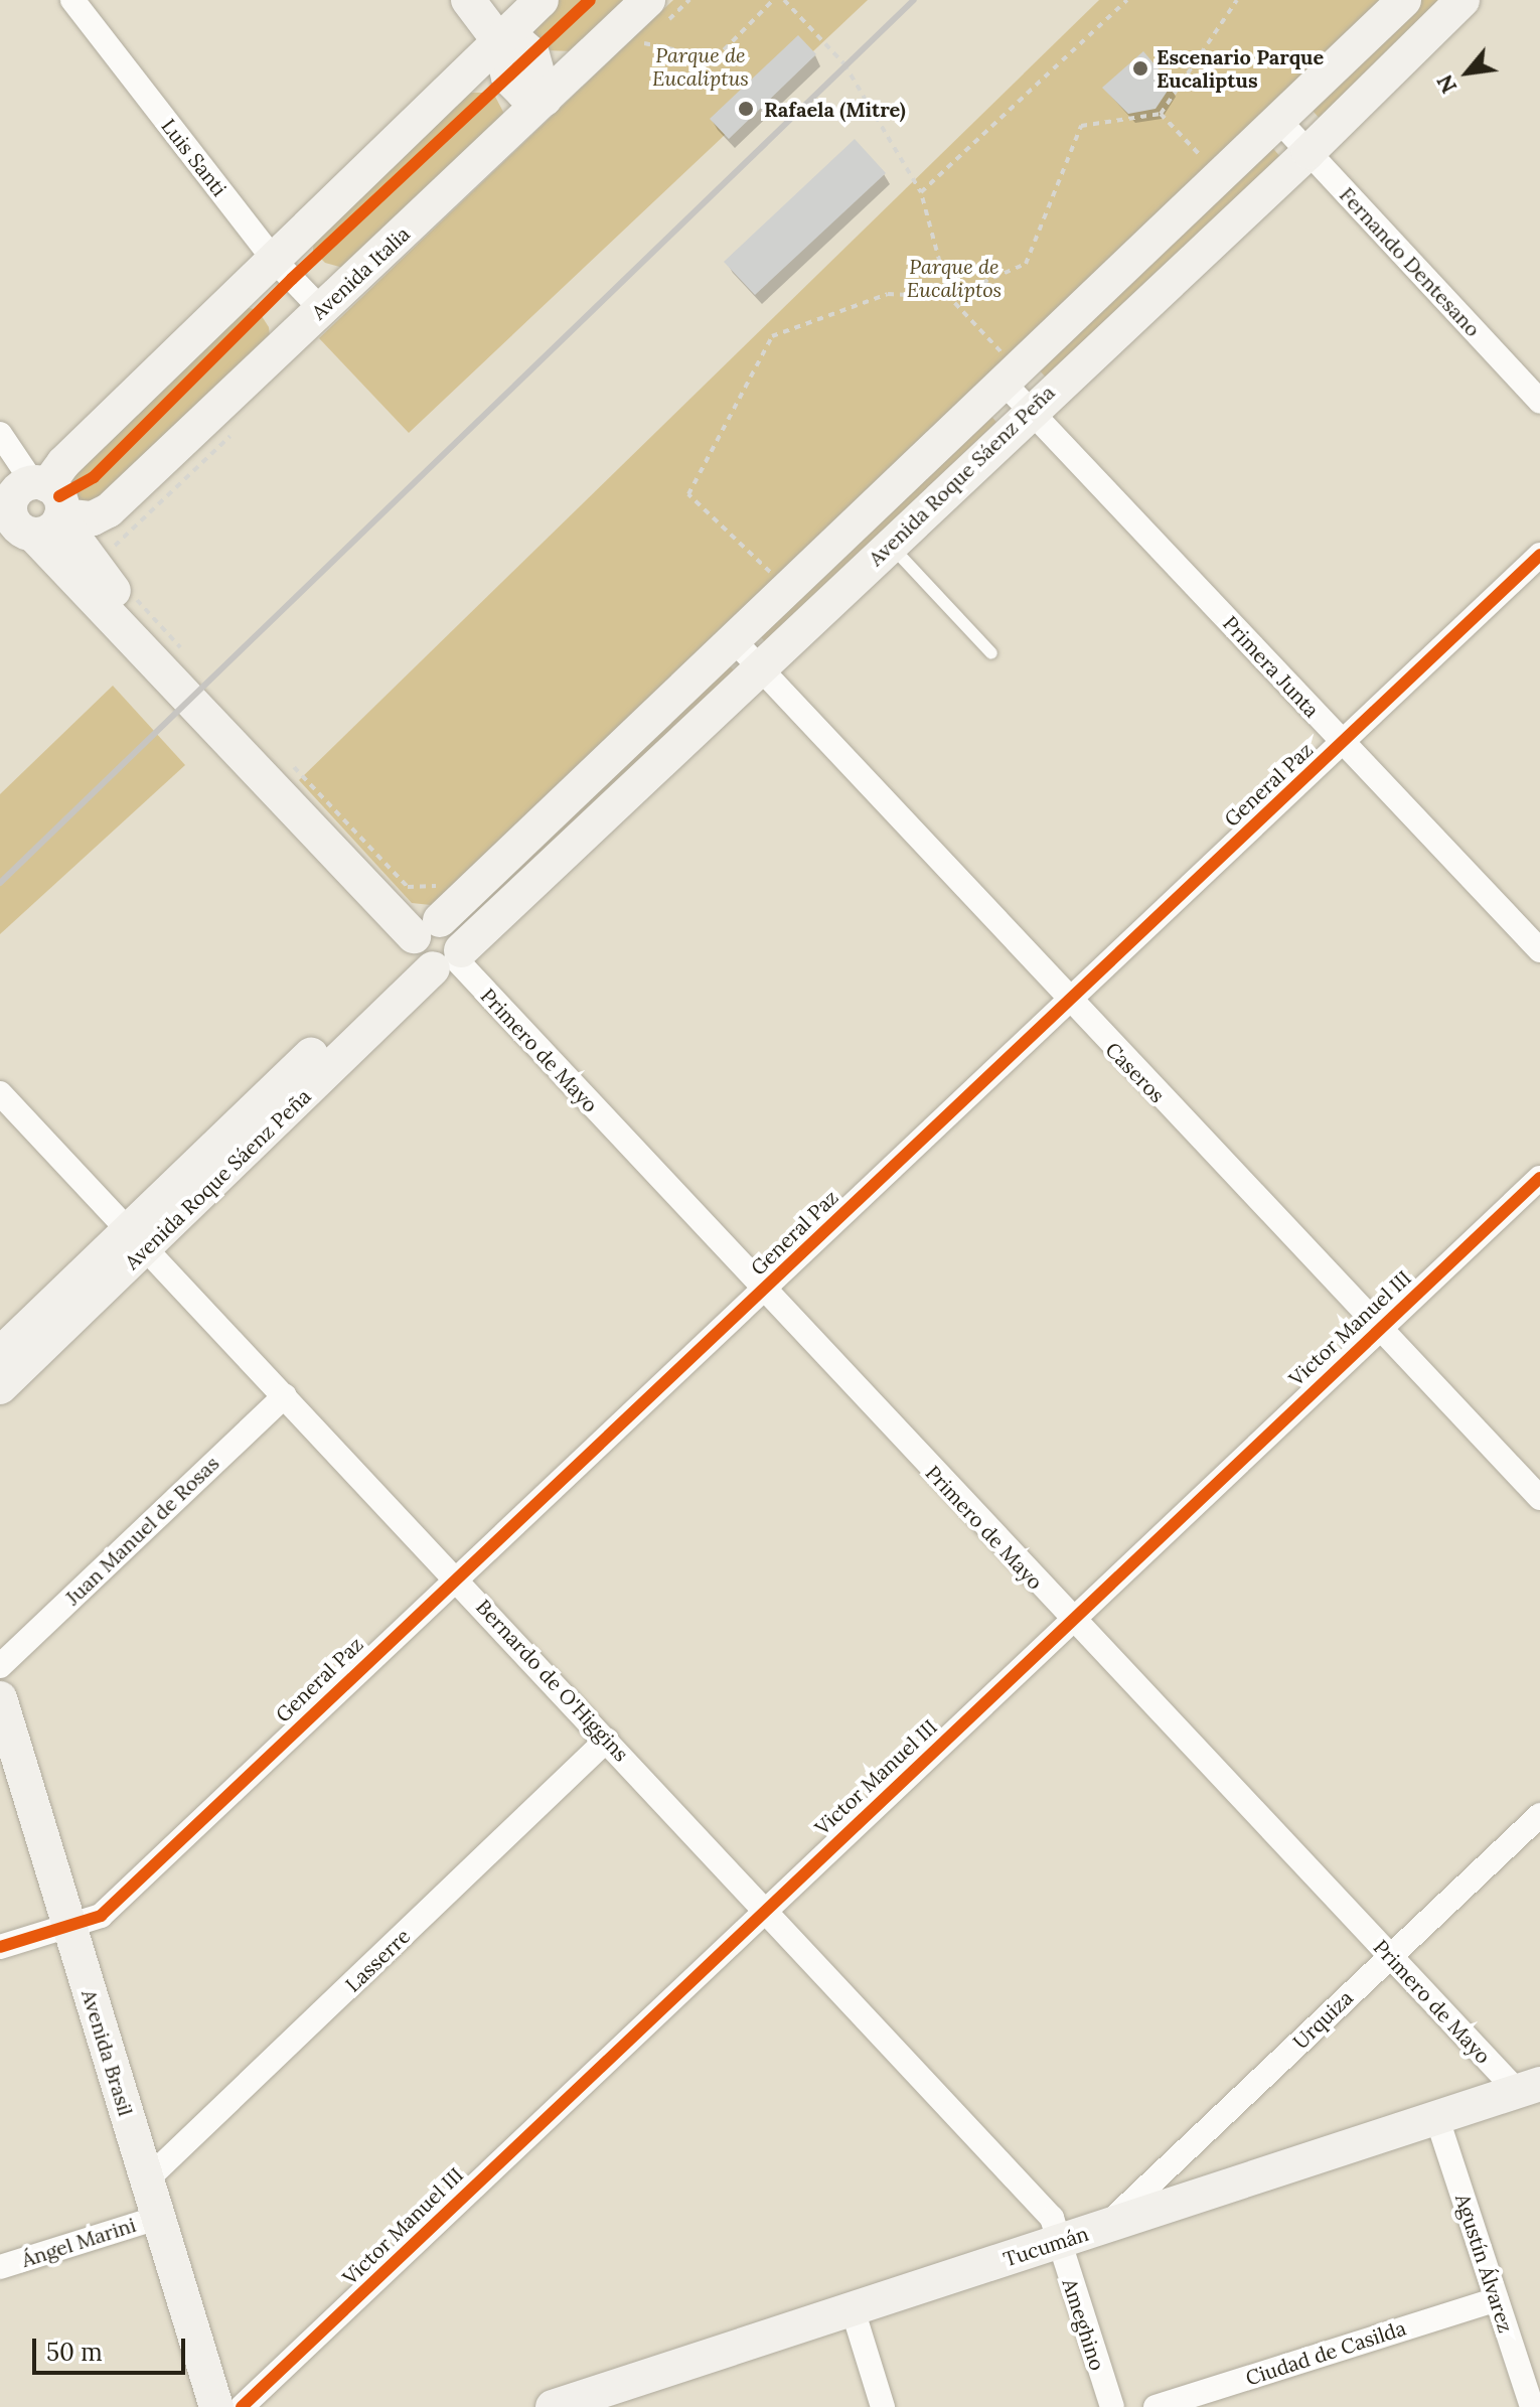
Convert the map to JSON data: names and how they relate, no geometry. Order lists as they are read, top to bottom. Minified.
{"streets":{"street":["Luis Santi","Fernando Dentesano","Avenida Italia","Avenida Roque Sáenz Peña","Primera Junta","General Paz","Primero de Mayo","Caseros","Victor Manuel III","Juan Manuel de Rosas","Bernardo de O'Higgins","Lasserre","Urquiza","Avenida Brasil","Ángel Marini","Tucumán","Agustín Álvarez","Ameghino","Ciudad de Casilda"]},"crossings":[["Luis Santi","Avenida Italia"],["Fernando Dentesano","Avenida Roque Sáenz Peña"],["Avenida Italia","Primero de Mayo"],["Avenida Roque Sáenz Peña","Primera Junta"],["Avenida Roque Sáenz Peña","Primero de Mayo"],["Avenida Roque Sáenz Peña","Caseros"],["Avenida Roque Sáenz Peña","Bernardo de O'Higgins"],["Primera Junta","General Paz"],["General Paz","Primero de Mayo"],["General Paz","Caseros"],["General Paz","Bernardo de O'Higgins"],["General Paz","Avenida Brasil"],["Primero de Mayo","Victor Manuel III"],["Primero de Mayo","Urquiza"],["Primero de Mayo","Tucumán"],["Caseros","Victor Manuel III"],["Victor Manuel III","Bernardo de O'Higgins"],["Juan Manuel de Rosas","Bernardo de O'Higgins"],["Bernardo de O'Higgins","Lasserre"],["Bernardo de O'Higgins","Tucumán"],["Bernardo de O'Higgins","Ameghino"],["Lasserre","Avenida Brasil"],["Urquiza","Tucumán"],["Avenida Brasil","Ángel Marini"],["Tucumán","Agustín Álvarez"],["Tucumán","Ameghino"],["Agustín Álvarez","Ciudad de Casilda"]],"parks":["Parque de Eucaliptus","Parque de Eucaliptos"],"places":["Escenario Parque Eucaliptus","Rafaela (Mitre)"],"scale_bar":"50 m","north":"bottom left"}
